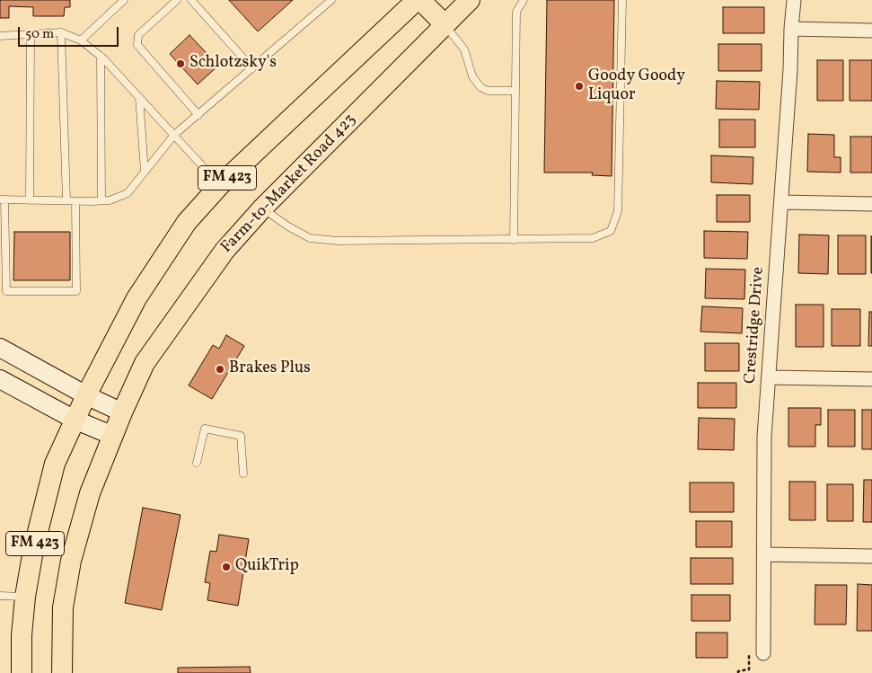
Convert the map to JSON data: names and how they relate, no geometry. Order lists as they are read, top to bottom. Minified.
{"streets":{"main road":["FM 423","Farm-to-Market Road 423"],"street":["Crestridge Drive"]},"places":["Schlotzsky's","Goody Goody Liquor","Brakes Plus","QuikTrip"],"scale_bar":"50 m"}
